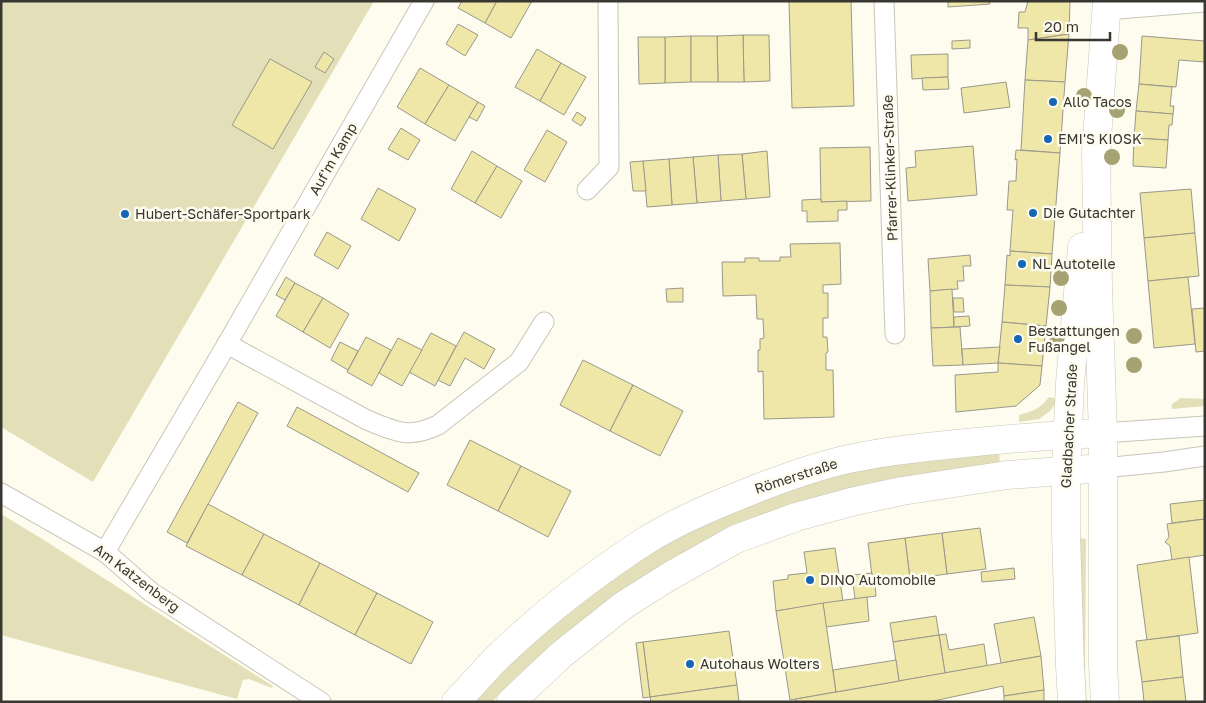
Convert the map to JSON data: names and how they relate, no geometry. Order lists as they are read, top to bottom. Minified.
{"streets":{"main road":["Gladbacher Straße","Römerstraße"],"street":["Auf'm Kamp","Pfarrer-Klinker-Straße","Am Katzenberg"]},"crossings":[["Auf'm Kamp","Am Katzenberg"],["Gladbacher Straße","Römerstraße"]],"places":["Allo Tacos","EMI'S KIOSK","Die Gutachter","Hubert-Schäfer-Sportpark","NL Autoteile","Bestattungen Fußangel","DINO Automobile","Autohaus Wolters"],"scale_bar":"20 m"}
